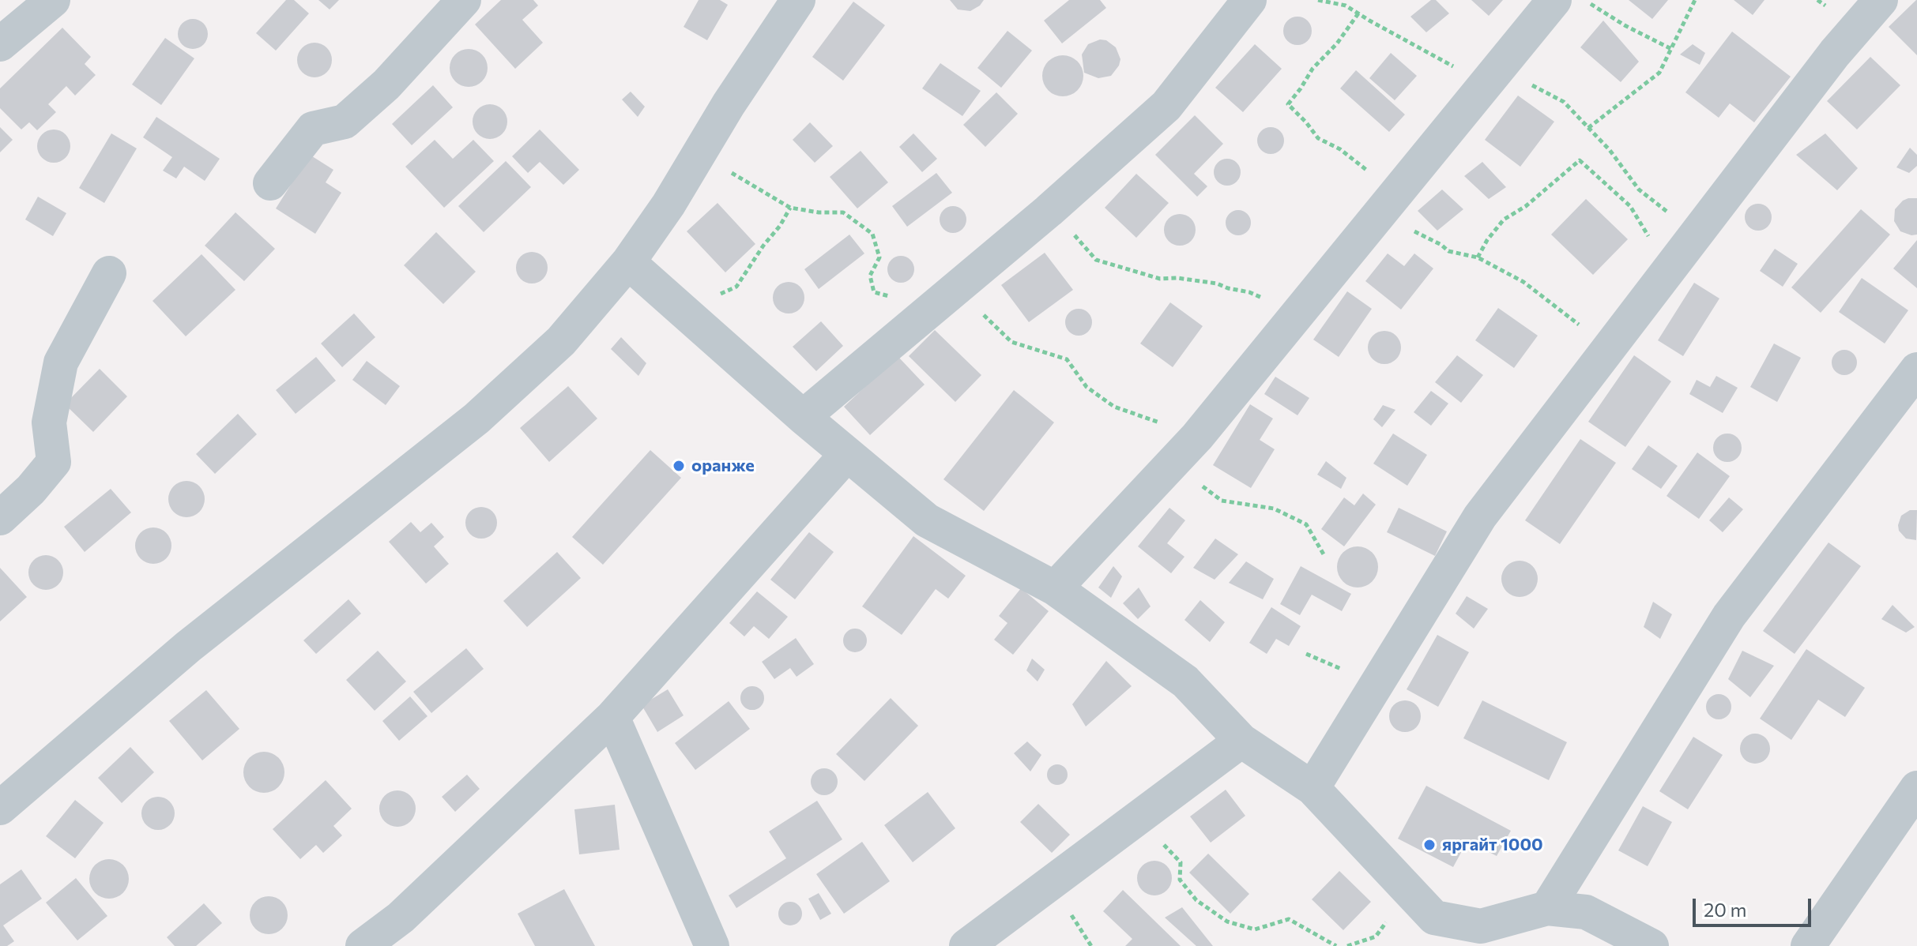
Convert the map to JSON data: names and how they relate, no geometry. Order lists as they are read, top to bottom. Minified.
{"places":["оранже","яргайт 1000"],"scale_bar":"20 m"}
